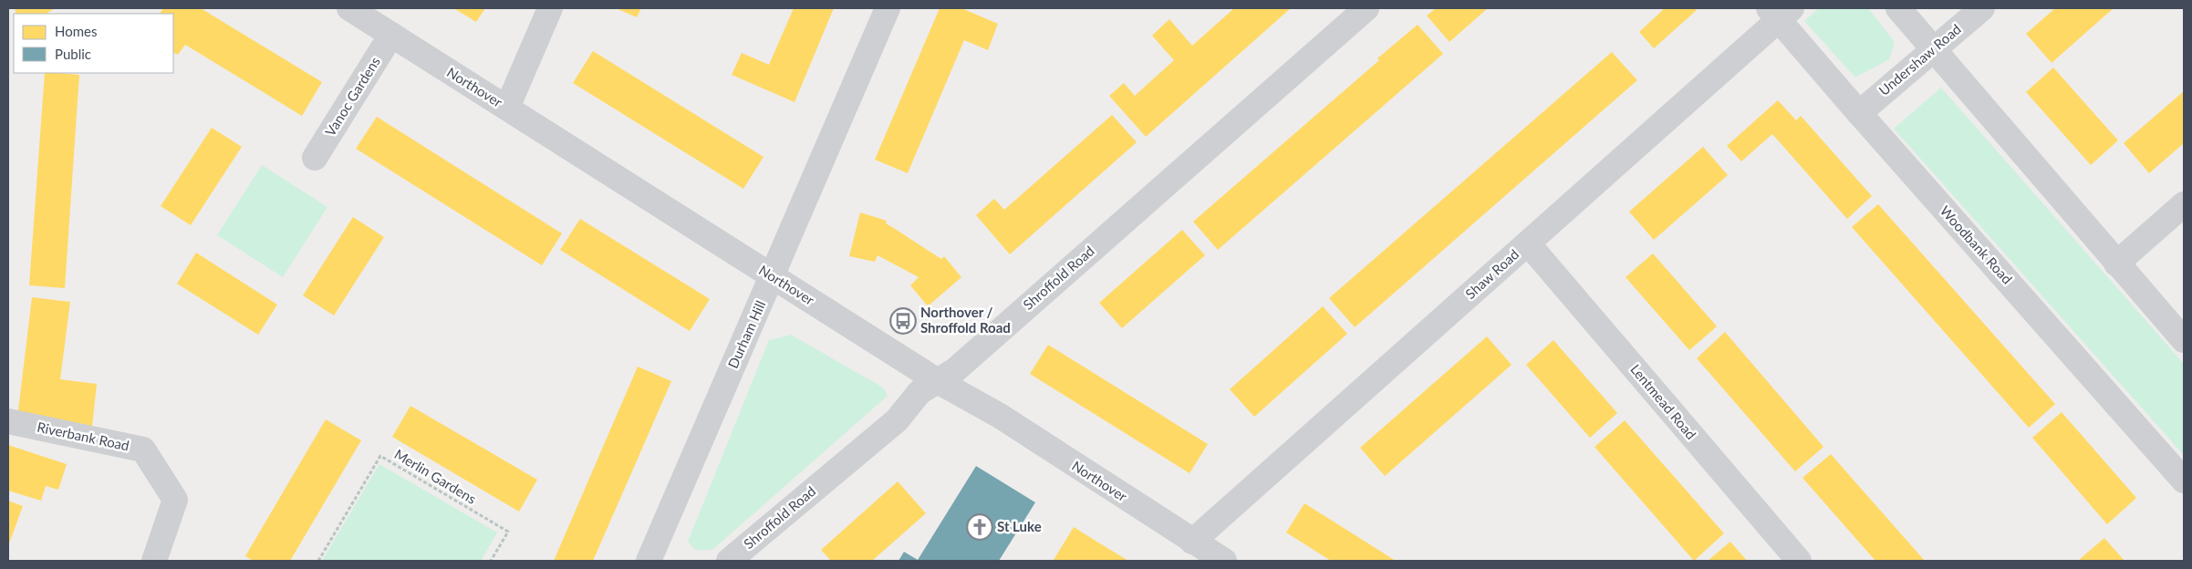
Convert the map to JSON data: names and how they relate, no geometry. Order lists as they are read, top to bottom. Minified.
{"streets":{"street":["Undershaw Road","Northover","Vanoc Gardens","Woodbank Road","Shaw Road","Shroffold Road","Durham Hill","Lentmead Road","Riverbank Road"],"path":["Merlin Gardens"]},"crossings":[["Undershaw Road","Woodbank Road"],["Northover","Vanoc Gardens"],["Northover","Shaw Road"],["Northover","Shroffold Road"],["Northover","Durham Hill"],["Woodbank Road","Shaw Road"],["Shaw Road","Lentmead Road"]],"places":{"bus stop":["Northover / Shroffold Road"],"church":["St Luke"]},"legend":["Homes","Public"]}
